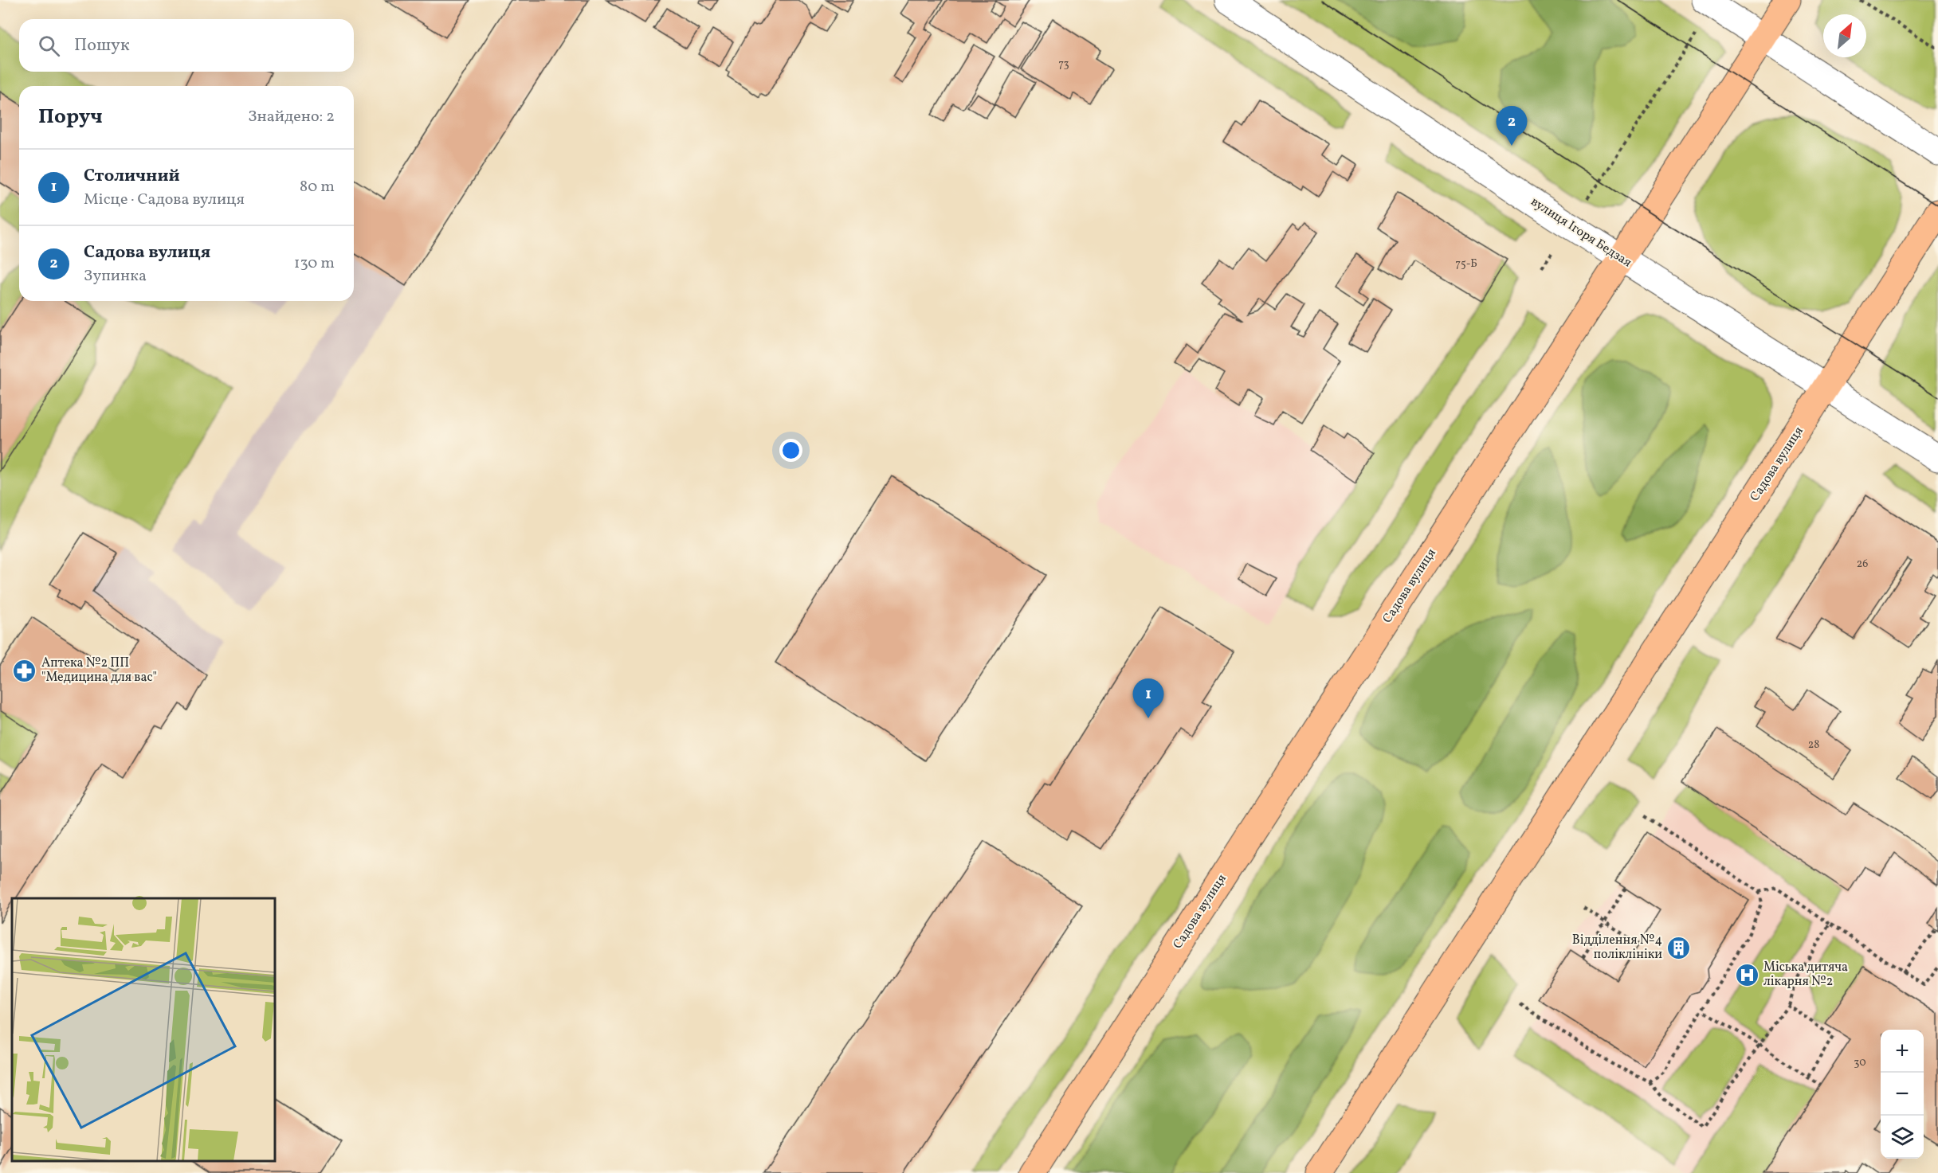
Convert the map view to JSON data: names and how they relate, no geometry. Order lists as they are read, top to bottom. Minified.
{"streets":{"main road":["Садова вулиця"],"street":["вулиця Ігоря Бедзая"]},"crossings":[["вулиця Ігоря Бедзая","Садова вулиця"]],"places":{"pharmacy":["Аптека №2 ПП \"Медицина для вас\""],"building":["Відділення №4 поліклініки"],"hospital":["Міська дитяча лікарня №2"]},"house_numbers":["73","75-Б","26","28","30"],"north":"top right","page":{"search":"Пошук","heading":["Поруч","Знайдено: 2"],"pins":["2","1"],"list":[{"mark":"1","name":"Столичний","note":"Місце · Садова вулиця","value":"80 m"},{"mark":"2","name":"Садова вулиця","note":"Зупинка","value":"130 m"}],"map_buttons":["+","−"]}}
